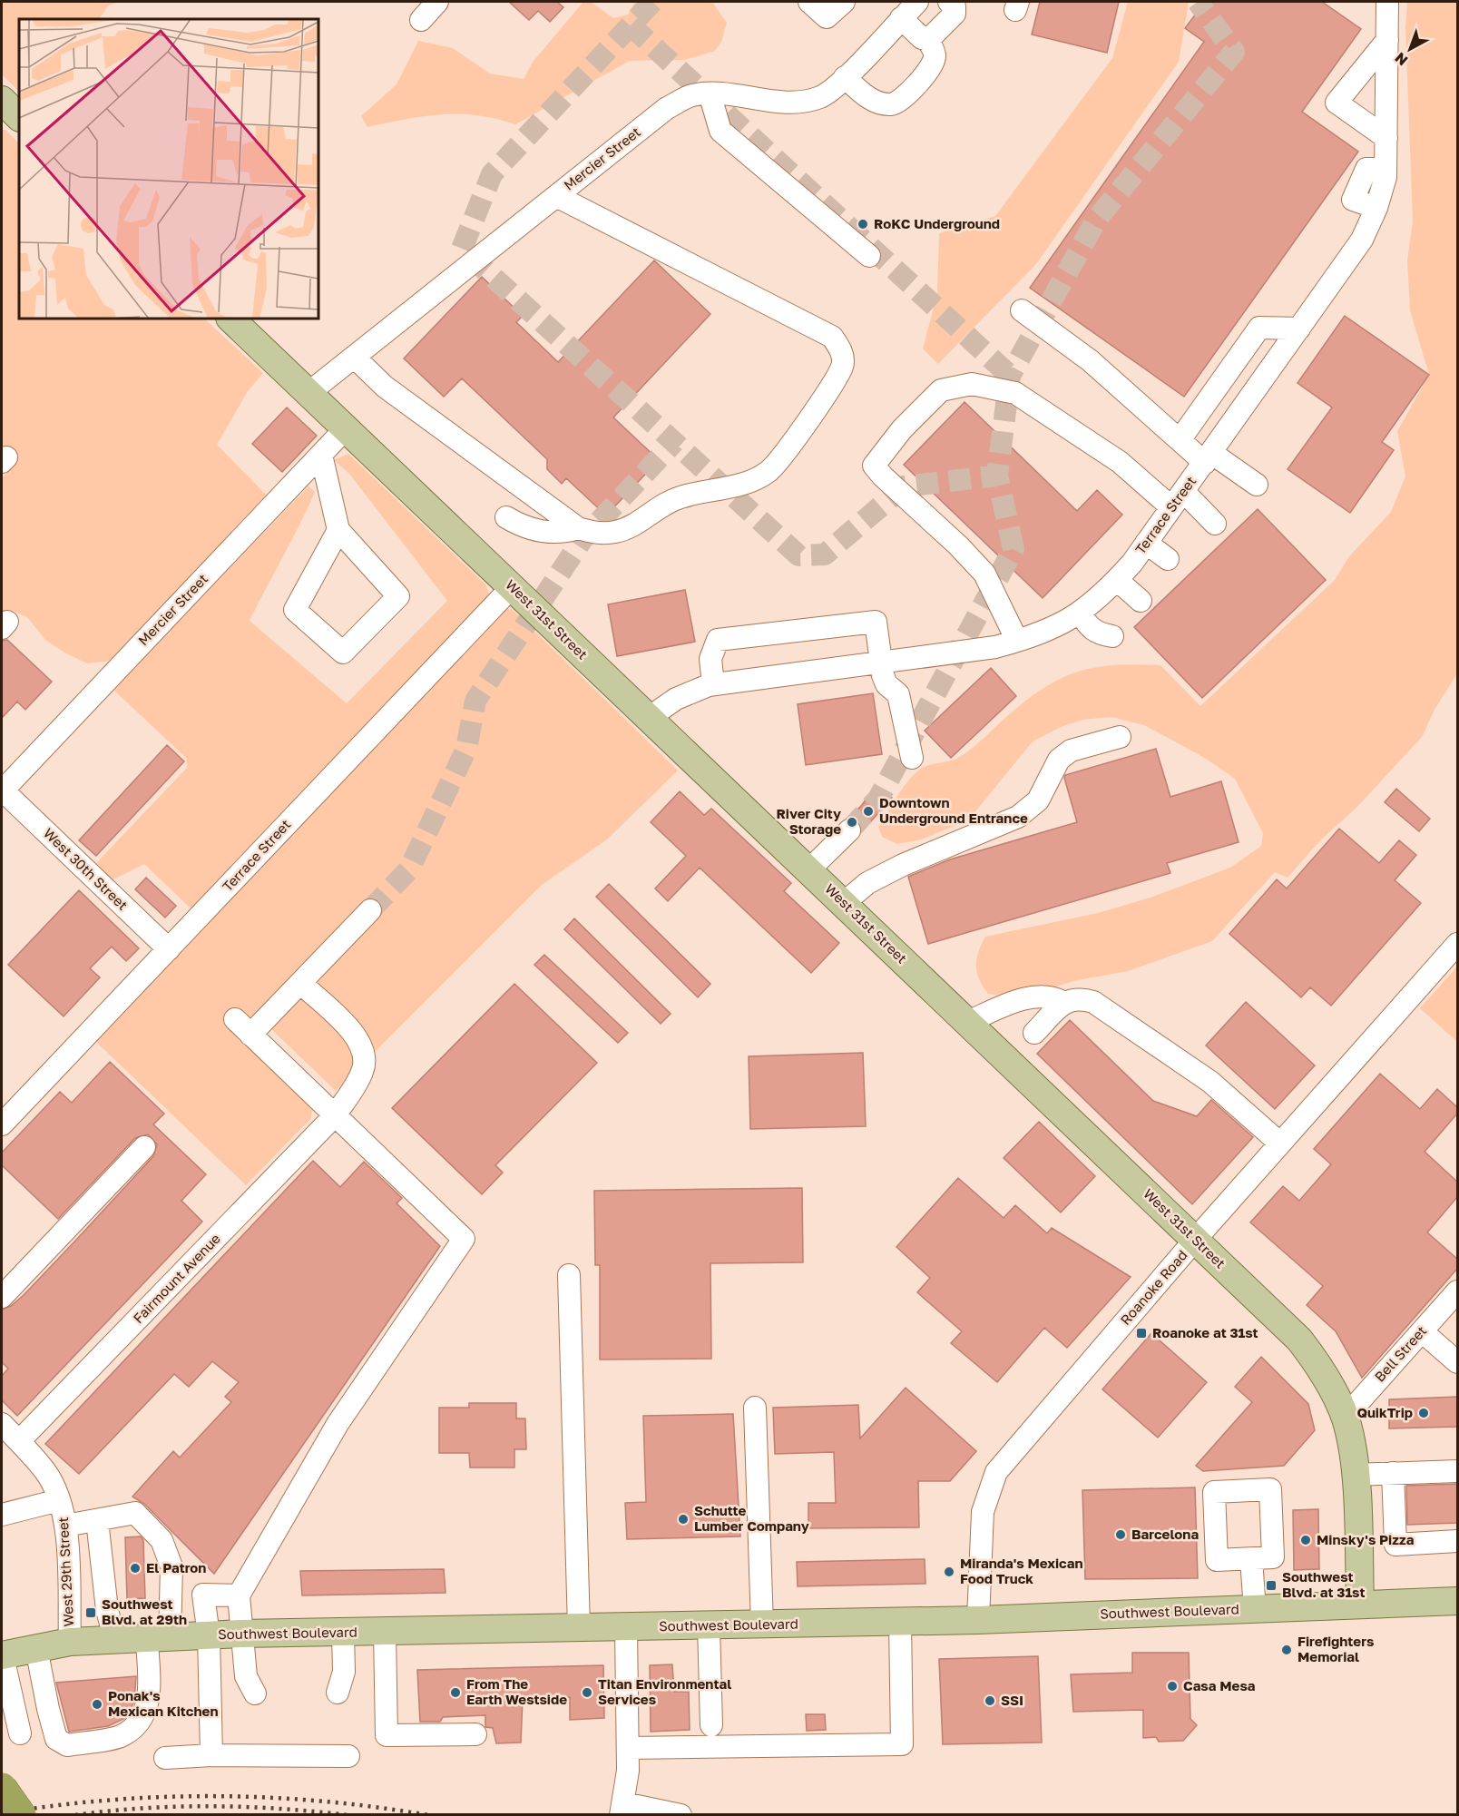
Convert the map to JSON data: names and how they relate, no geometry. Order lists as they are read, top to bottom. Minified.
{"streets":{"main road":["West 31st Street","Southwest Boulevard"],"street":["Mercier Street","Terrace Street","West 30th Street","Fairmount Avenue","Roanoke Road","Bell Street","West 29th Street"]},"crossings":[["Mercier Street","West 31st Street"],["Mercier Street","West 30th Street"],["Terrace Street","West 31st Street"],["Terrace Street","West 30th Street"],["West 31st Street","Roanoke Road"],["West 31st Street","Bell Street"],["West 31st Street","Southwest Boulevard"],["Fairmount Avenue","West 29th Street"],["Roanoke Road","Southwest Boulevard"],["West 29th Street","Southwest Boulevard"]],"places":{"other":["RoKC Underground","Downtown Underground Entrance","River City Storage","QuikTrip","Schutte Lumber Company","Barcelona","Minsky's Pizza","El Patron","Miranda's Mexican Food Truck","Firefighters Memorial","Casa Mesa","From The Earth Westside","Titan Environmental Services","SSI","Ponak's Mexican Kitchen"],"transit":["Roanoke at 31st","Southwest Blvd. at 31st","Southwest Blvd. at 29th"]},"north":"bottom left"}
